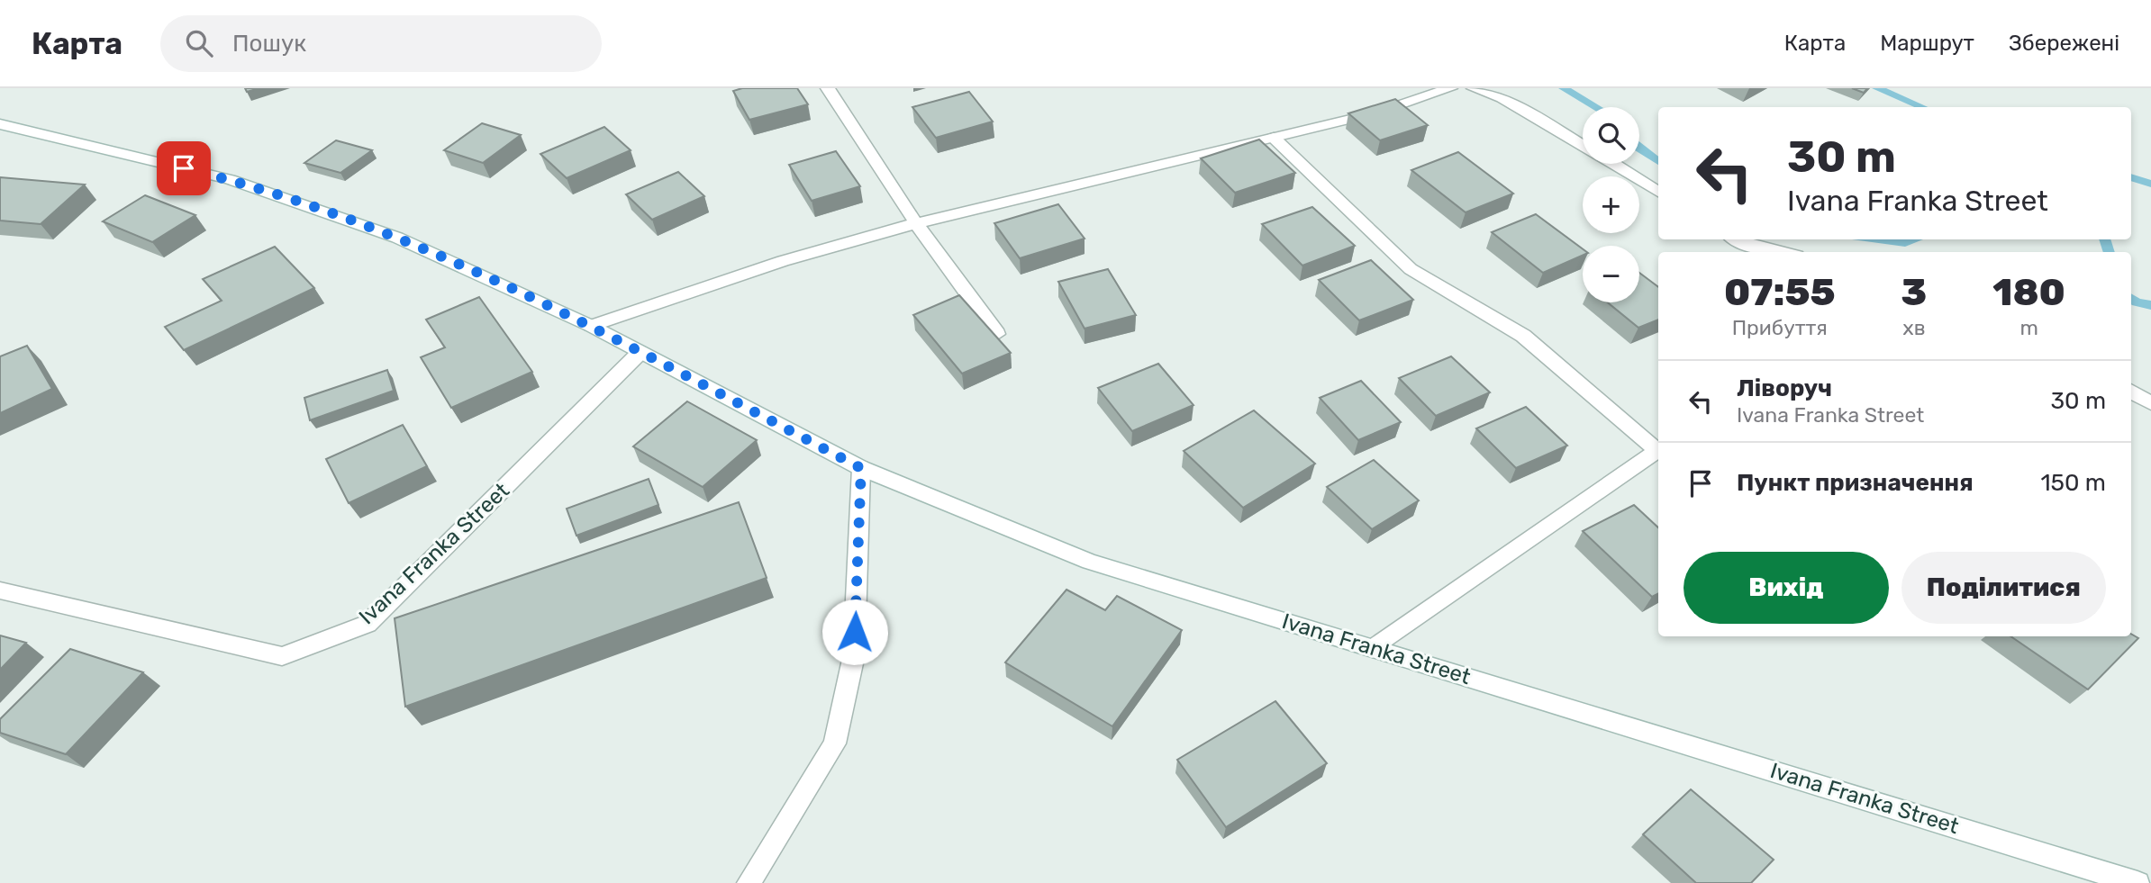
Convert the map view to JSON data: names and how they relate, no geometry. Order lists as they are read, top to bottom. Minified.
{"streets":{"street":["Ivana Franka Street"]},"page":{"header":"Карта","search":"Пошук","nav":["Карта","Маршрут","Збережені"],"map_buttons":["+","−"],"turn":["30 m","Ivana Franka Street"],"eta":["07:55","Прибуття","3","хв","180","m"],"list":[{"name":"Ліворуч","note":"Ivana Franka Street","value":"30 m"},{"name":"Пункт призначення","value":"150 m"}],"buttons":["Вихід","Поділитися"]}}
